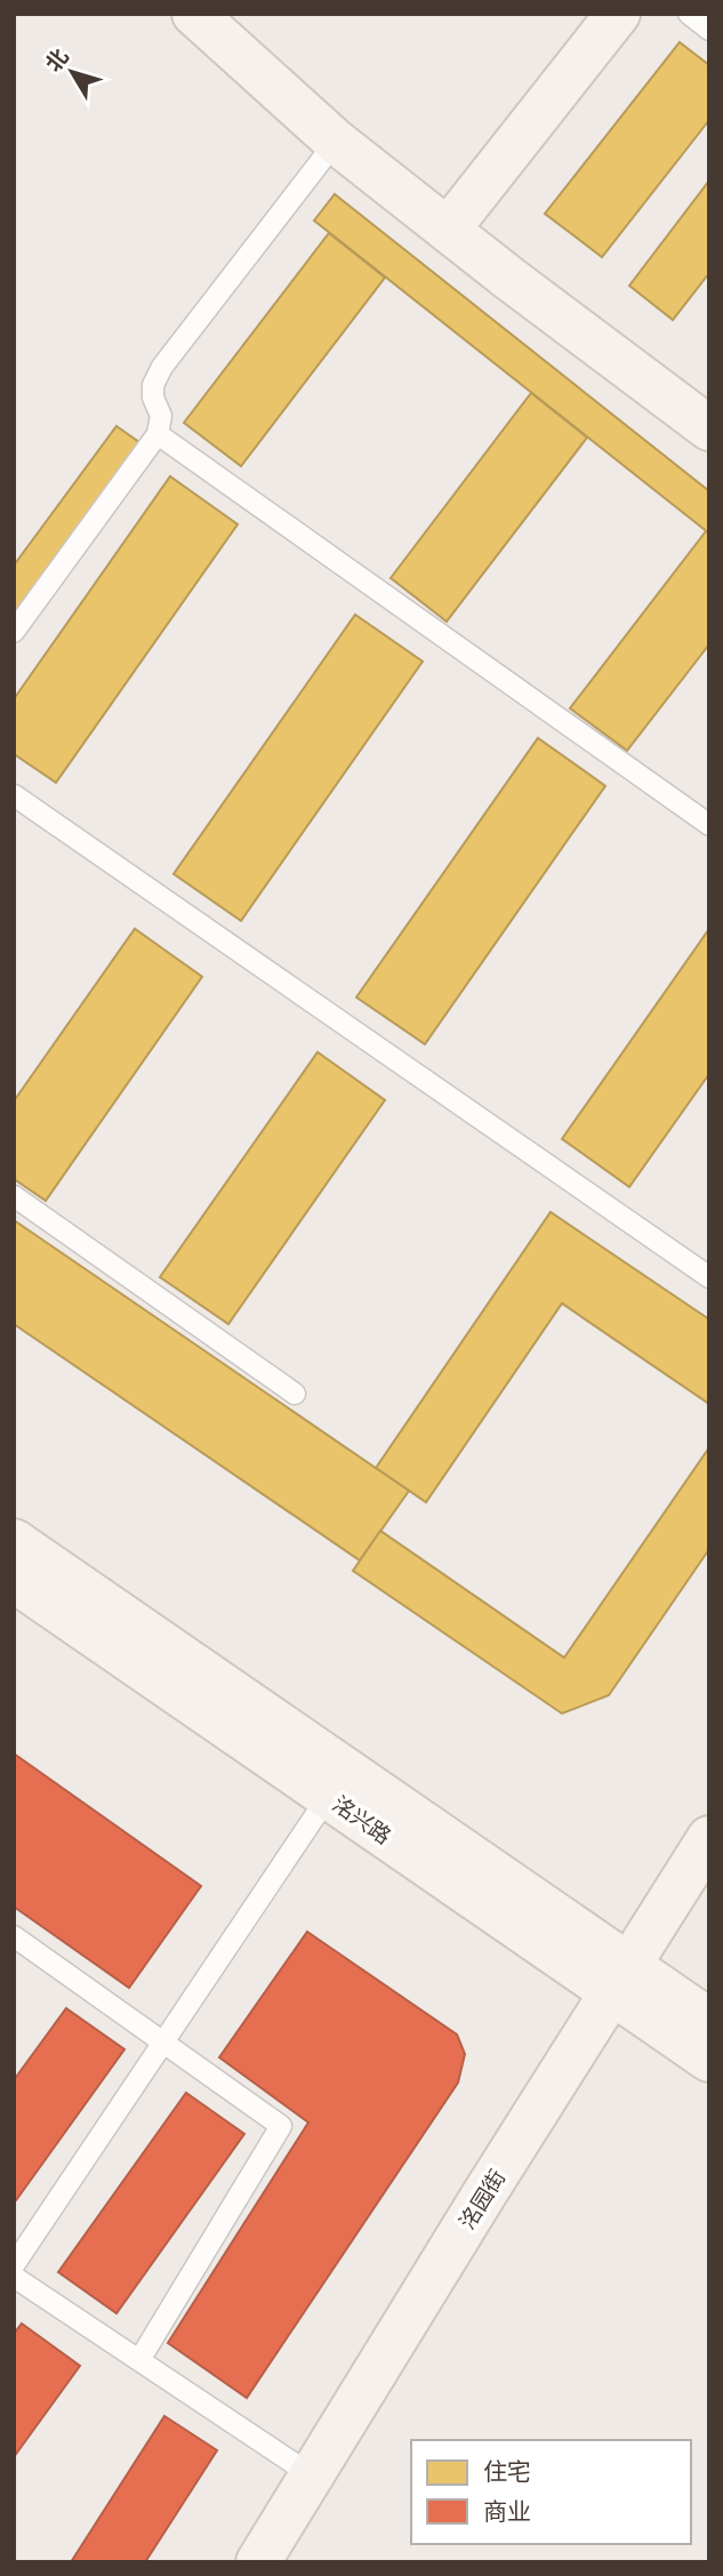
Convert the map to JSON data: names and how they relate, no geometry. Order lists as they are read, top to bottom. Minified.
{"streets":{"street":["洺兴路","洺园街"]},"crossings":[["洺兴路","洺园街"]],"legend":["住宅","商业"],"north":"top left"}
